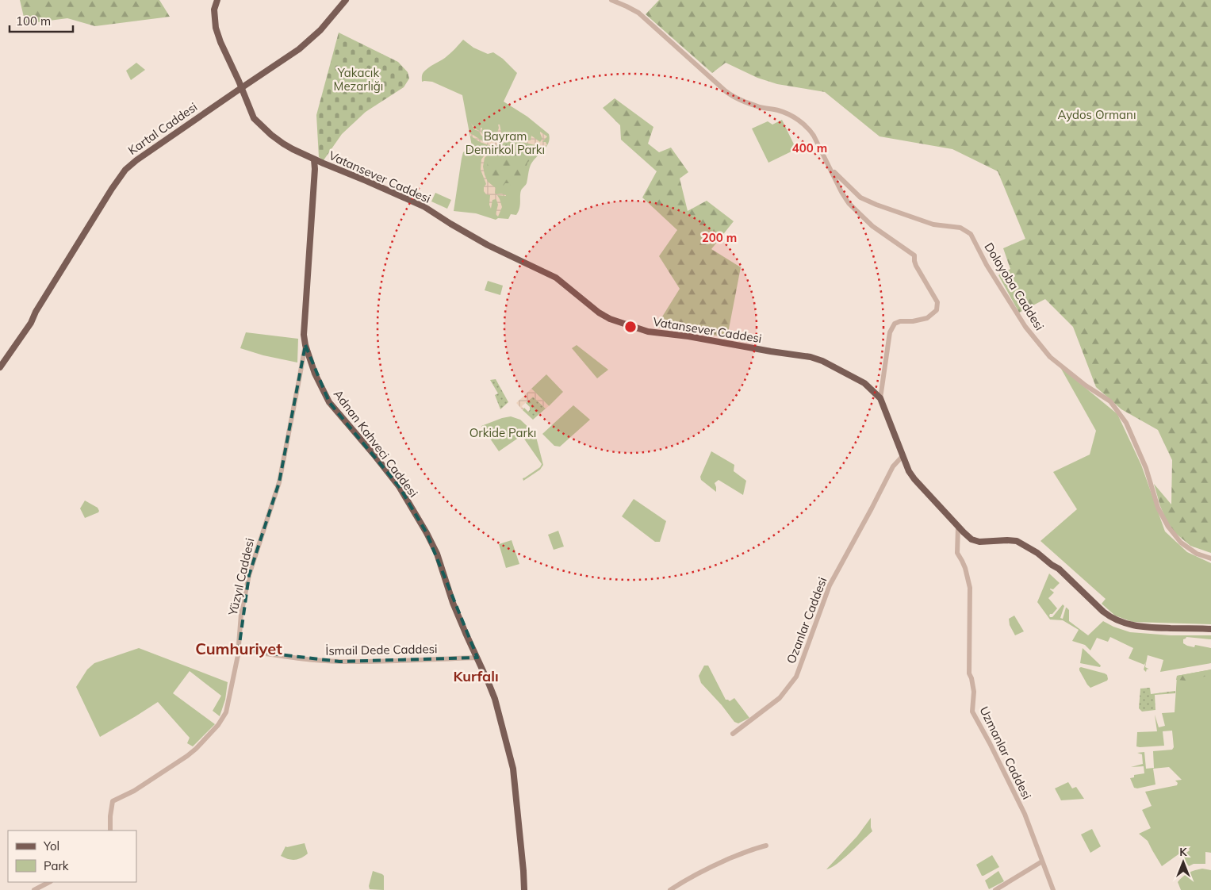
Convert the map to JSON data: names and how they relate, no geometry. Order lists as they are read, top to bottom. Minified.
{"streets":{"main road":["Kartal Caddesi","Vatansever Caddesi","Adnan Kahveci Caddesi"],"street":["Dolayoba Caddesi","Yüzyıl Caddesi","Ozanlar Caddesi","İsmail Dede Caddesi","Uzmanlar Caddesi"]},"crossings":[["Kartal Caddesi","Vatansever Caddesi"],["Vatansever Caddesi","Adnan Kahveci Caddesi"],["Vatansever Caddesi","Ozanlar Caddesi"],["Vatansever Caddesi","Uzmanlar Caddesi"],["Adnan Kahveci Caddesi","Yüzyıl Caddesi"],["Adnan Kahveci Caddesi","İsmail Dede Caddesi"],["Yüzyıl Caddesi","İsmail Dede Caddesi"]],"districts":["Cumhuriyet","Kurfalı"],"parks":["Yakacık Mezarlığı","Aydos Ormanı","Bayram Demirkol Parkı","Orkide Parkı"],"legend":["Yol","Park"],"scale_bar":"100 m","north":"top","rings":["400 m","200 m"]}
